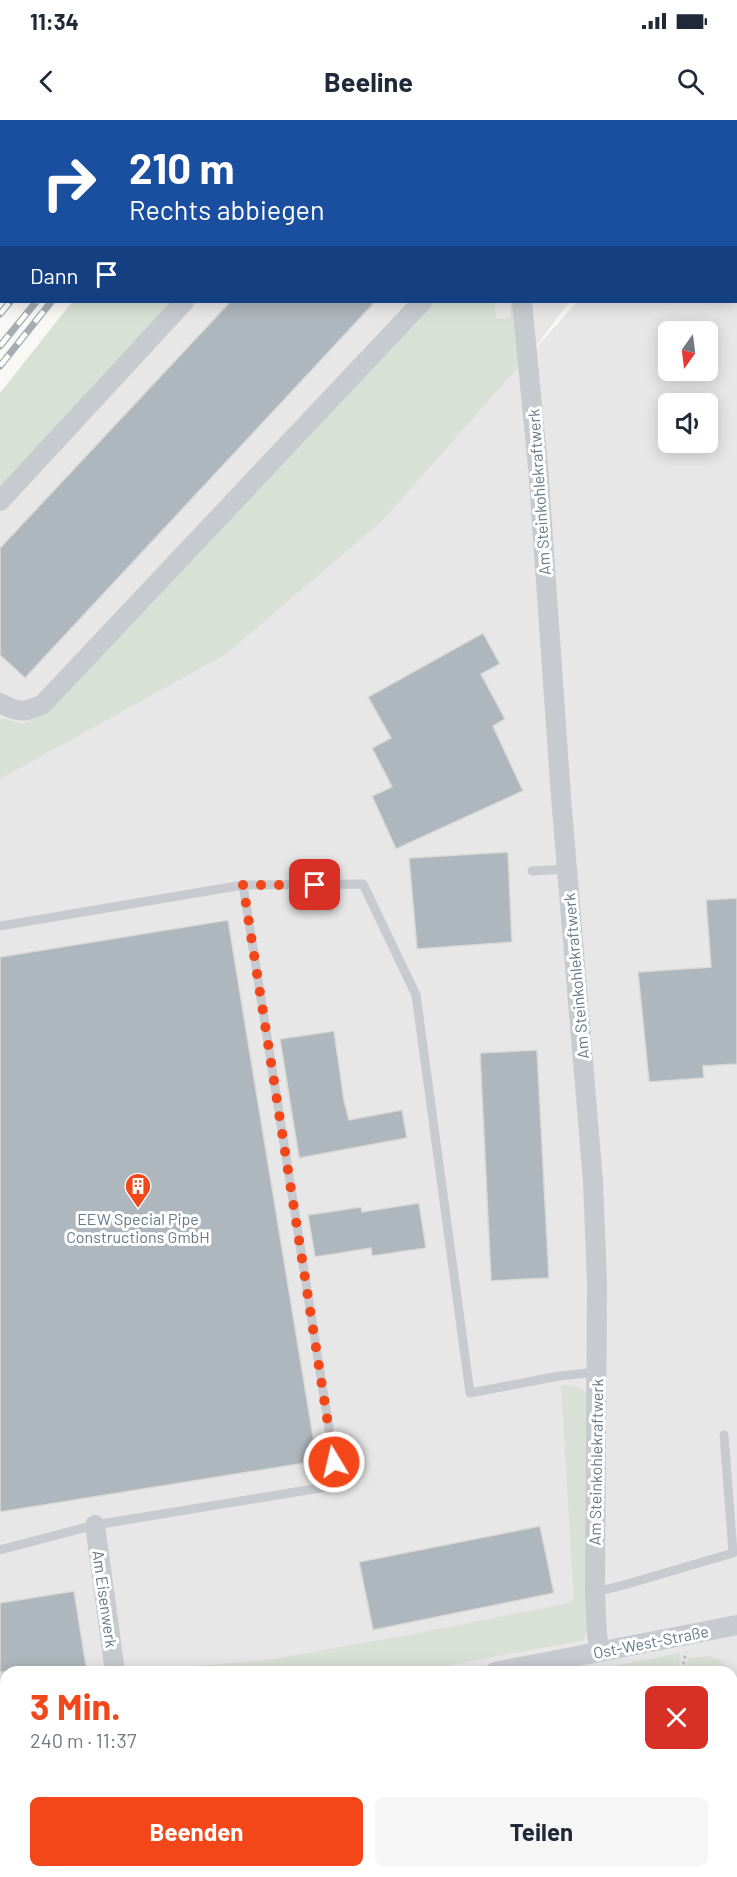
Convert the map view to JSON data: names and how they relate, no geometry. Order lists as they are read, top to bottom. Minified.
{"streets":{"street":["Am Steinkohlekraftwerk","Am Eisenwerk","Ost-West-Straße"]},"crossings":[["Am Steinkohlekraftwerk","Ost-West-Straße"]],"places":{"building":["EEW Special Pipe Constructions GmbH"]},"north":"bottom","page":{"status":"11:34","header":"Beeline","turn":["210 m","Rechts abbiegen"],"then":"Dann","heading":["3 Min.","240 m · 11:37"],"buttons":["Beenden","Teilen"]}}
